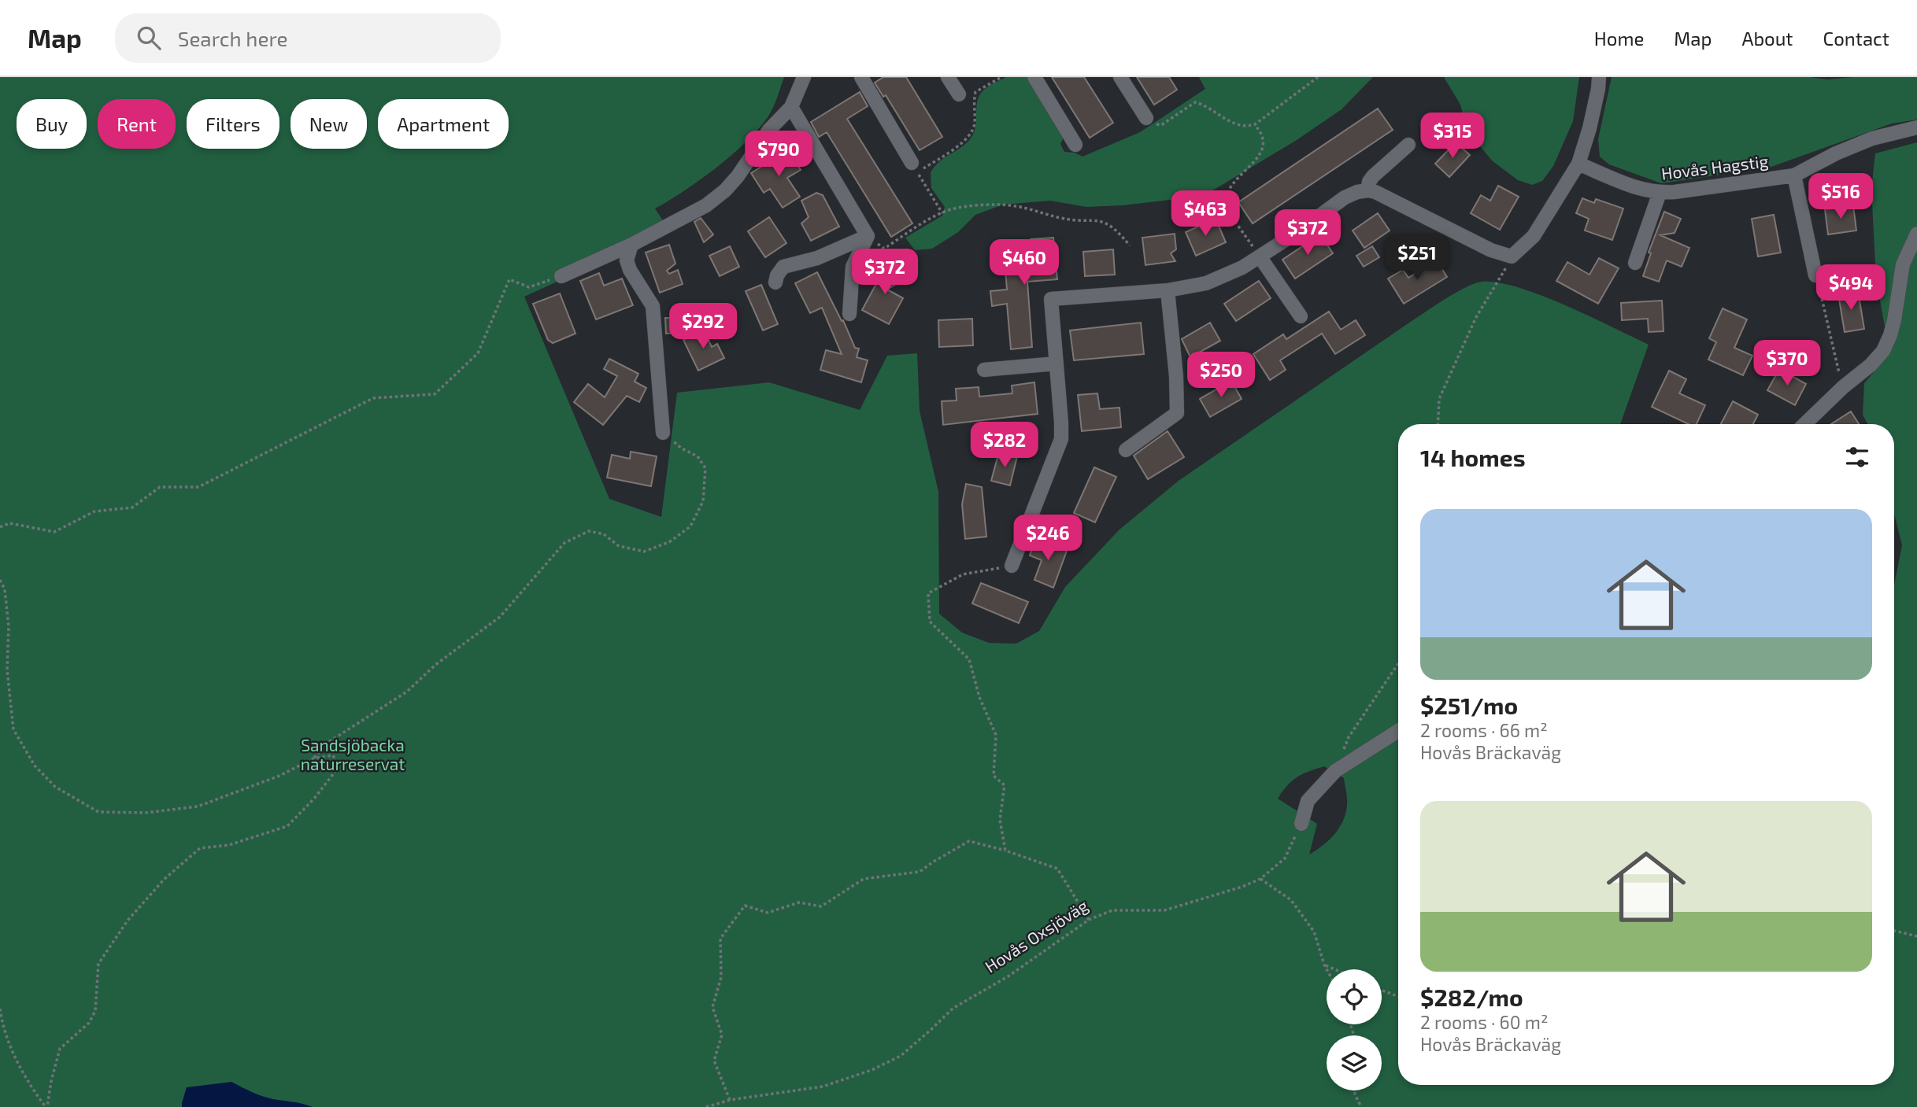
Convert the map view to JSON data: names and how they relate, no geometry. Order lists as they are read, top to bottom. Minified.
{"streets":{"street":["Hovås Hagstig"],"path":["Hovås Oxsjöväg"]},"parks":["Sandsjöbacka naturreservat"],"page":{"header":"Map","search":"Search here","nav":["Home","Map","About","Contact"],"chip":["Buy","Rent","Filters","New","Apartment"],"price":["$315","$790","$516","$463","$372","$251","$460","$372","$494","$292","$370","$250","$282","$246"],"heading":"14 homes","list":[{"name":"$251/mo","note":"2 rooms · 66 m² · Hovås Bräckaväg"},{"name":"$282/mo","note":"2 rooms · 60 m² · Hovås Bräckaväg"}]}}
